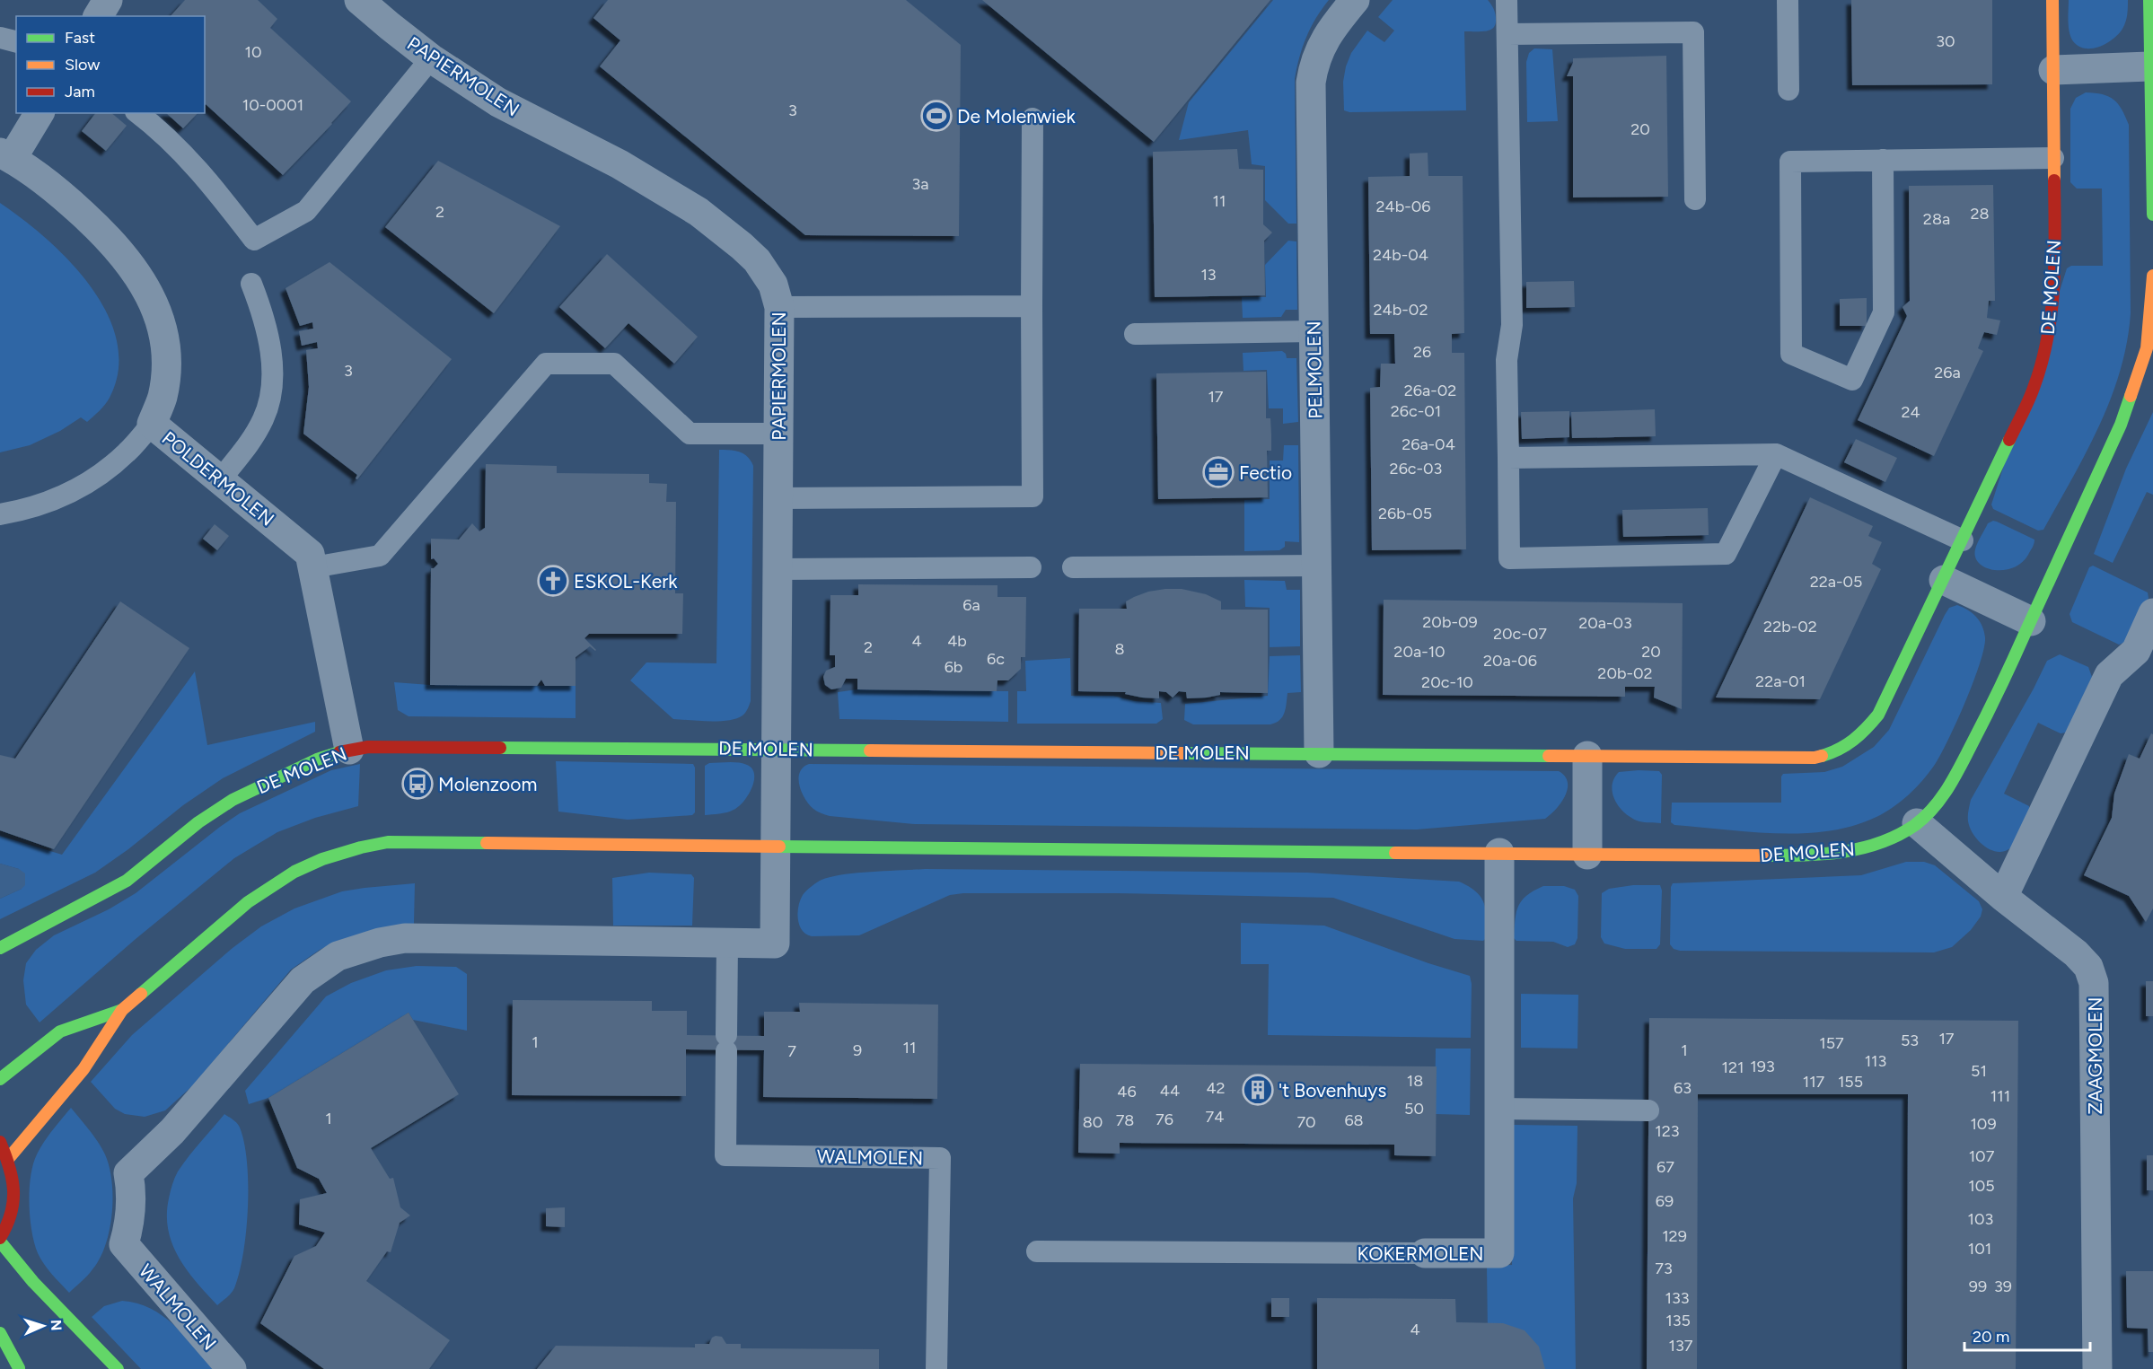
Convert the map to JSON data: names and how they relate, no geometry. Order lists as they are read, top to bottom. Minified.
{"streets":{"street":["PAPIERMOLEN","DE MOLEN","PELMOLEN","POLDERMOLEN","ZAAGMOLEN","WALMOLEN","KOKERMOLEN"]},"crossings":[["PAPIERMOLEN","DE MOLEN"],["DE MOLEN","PELMOLEN"],["DE MOLEN","POLDERMOLEN"],["DE MOLEN","ZAAGMOLEN"],["DE MOLEN","KOKERMOLEN"]],"places":{"sports":["De Molenwiek"],"office":["Fectio"],"church":["ESKOL-Kerk"],"bus stop":["Molenzoom"],"building":["'t Bovenhuys"]},"house_numbers":["30","10","10-0001","3","20","3a","11","24b-06","2","28","28a","24b-04","13","24b-02","26","3","26a","26a-02","17","26c-01","24","26a-04","26c-03","26b-05","22a-05","6a","20b-09","20a-03","22b-02","20c-07","4","4b","2","8","20a-10","20","6c","20a-06","6b","20b-02","22a-01","20c-10","17","53","1","157","11","9","1","7","113","193","121","51","18","117","155","42","63","44","46","111","50","74","1","76","78","68","80","70","109","123","107","67","105","69","103","129","101","73","99","39","133","135","4","137"],"legend":["Fast","Slow","Jam"],"scale_bar":"20 m","north":"right"}
